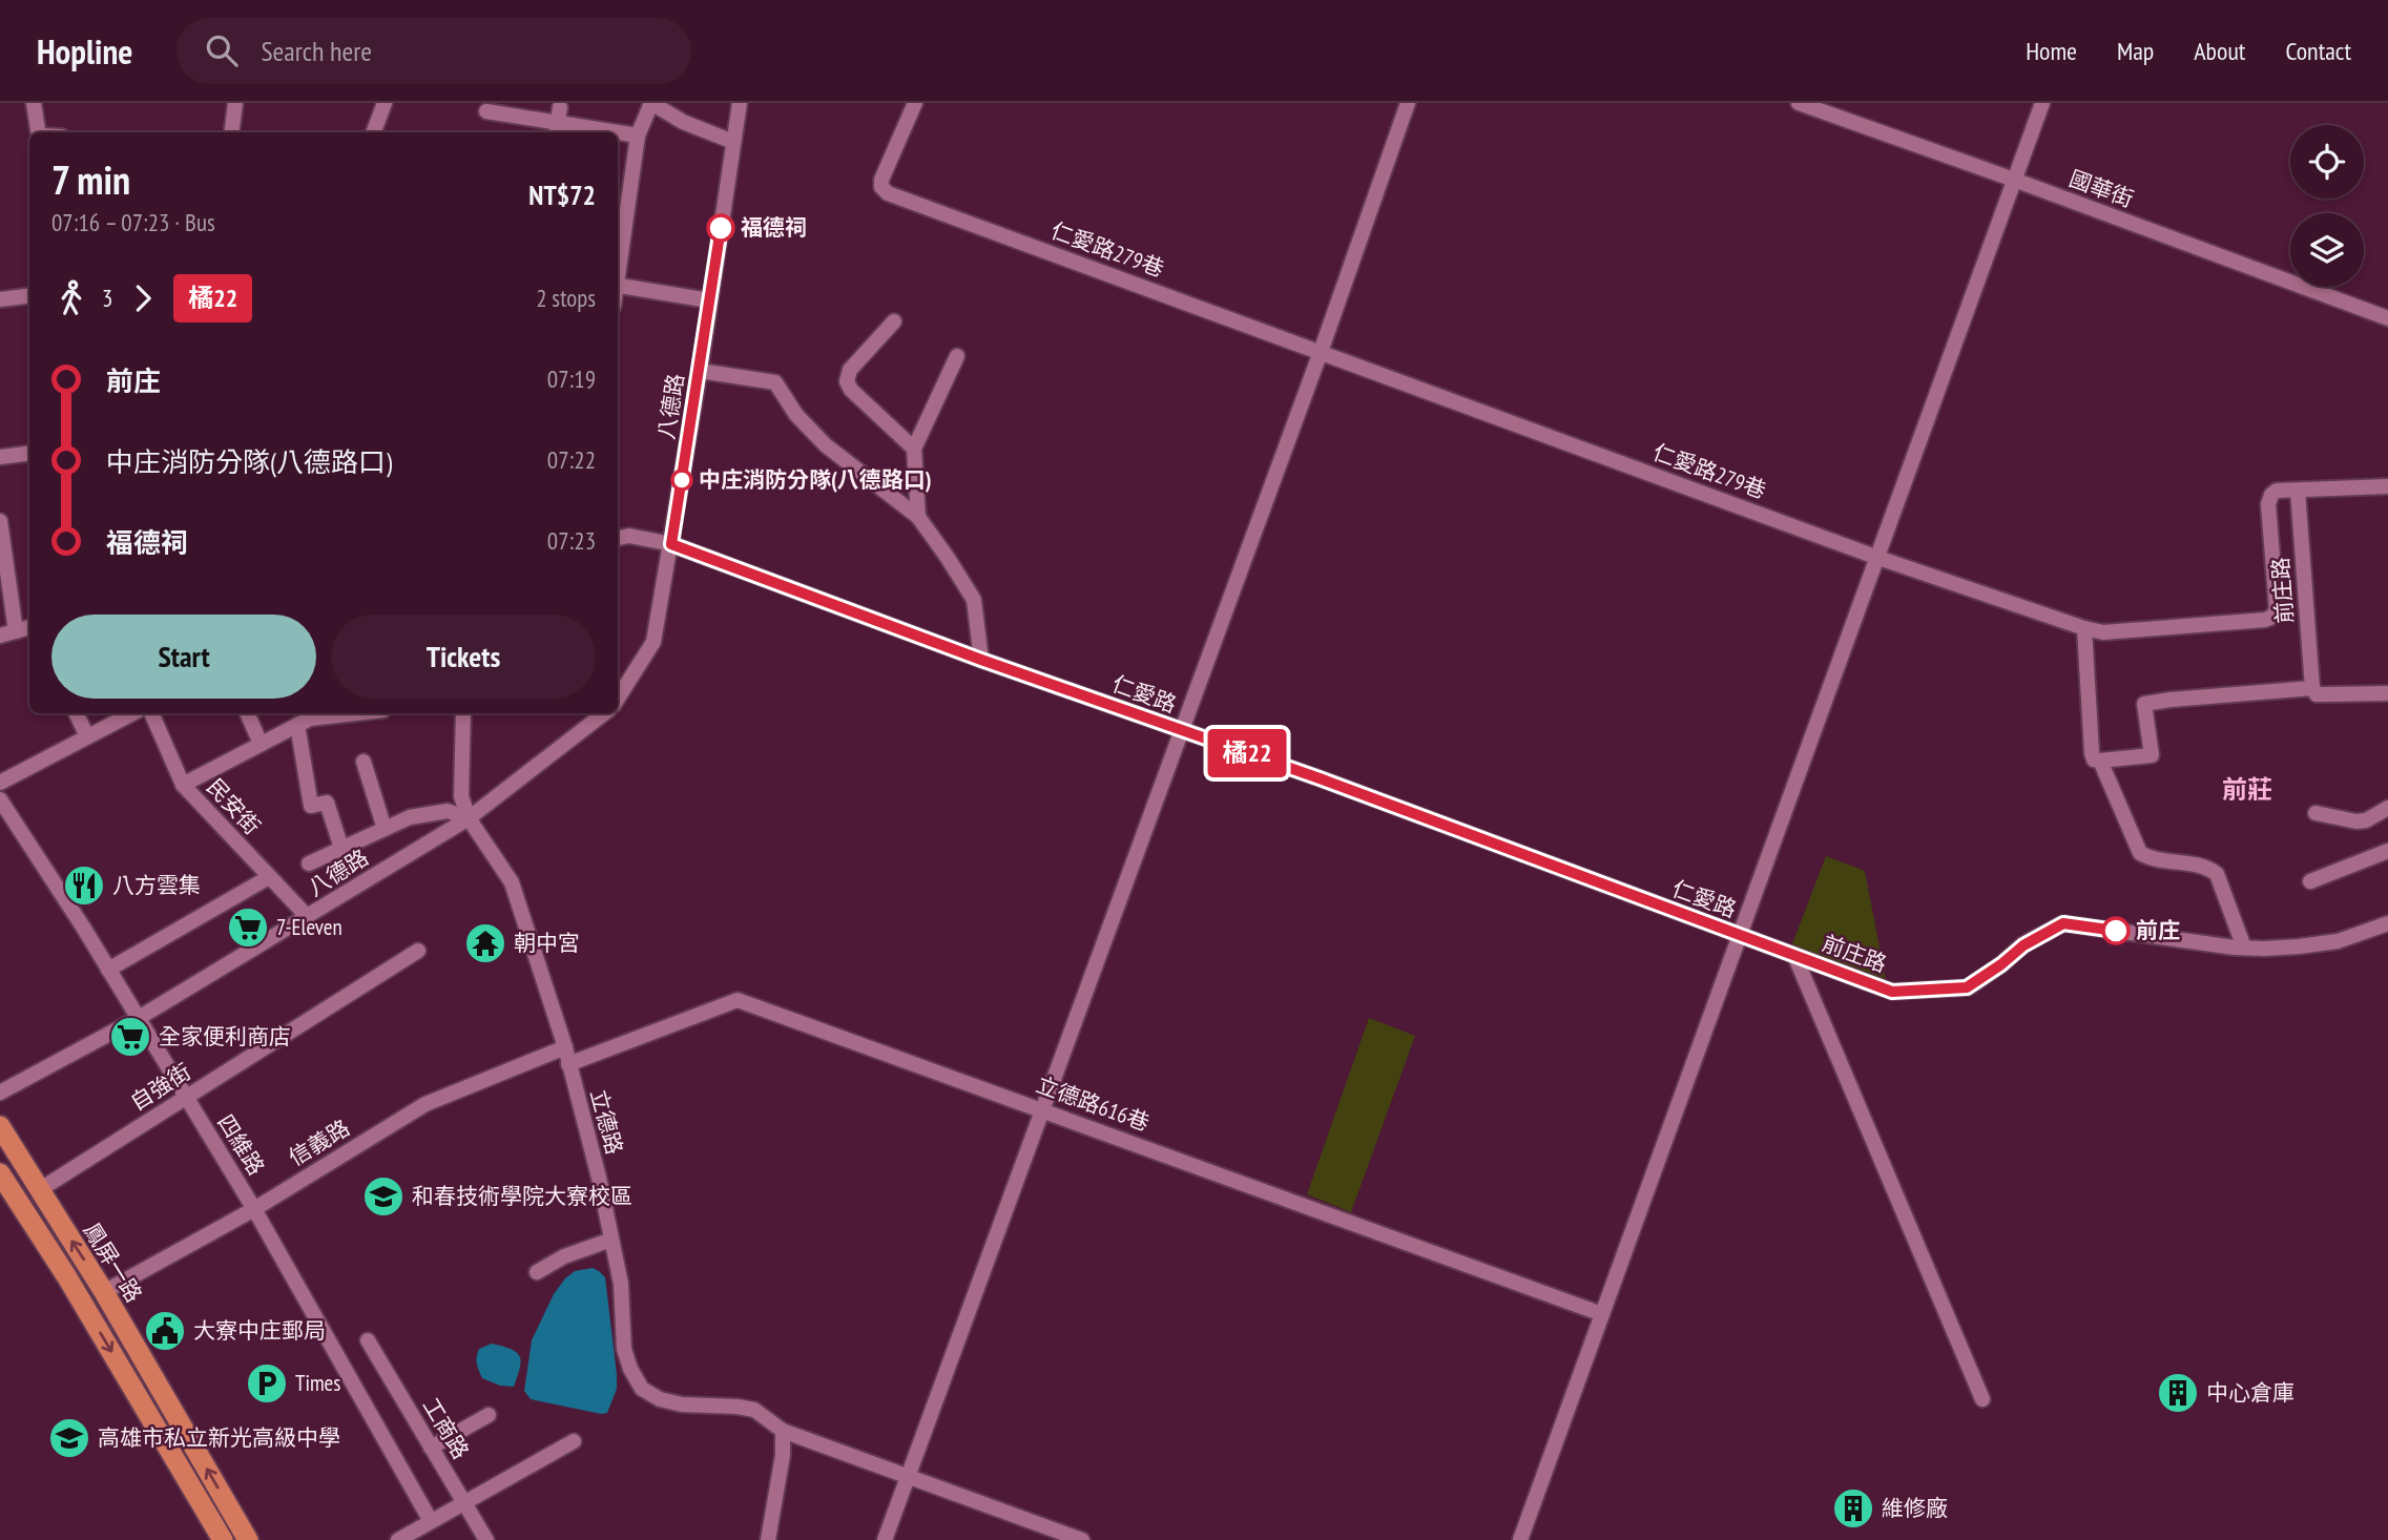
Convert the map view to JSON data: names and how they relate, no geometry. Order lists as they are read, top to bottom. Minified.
{"streets":{"main road":["鳳屏一路"],"street":["國華街","仁愛路279巷","八德路","前庄路","仁愛路","民安街","自強街","立德路616巷","立德路","信義路","四維路","工商路"]},"crossings":[["仁愛路279巷","前庄路"],["八德路","仁愛路"],["八德路","民安街"],["八德路","立德路"],["八德路","四維路"],["前庄路","仁愛路"],["自強街","四維路"],["自強街","鳳屏一路"],["立德路616巷","立德路"],["立德路","信義路"],["信義路","四維路"],["信義路","鳳屏一路"]],"districts":["前莊"],"places":{"other":["福德祠","中庄消防分隊(八德路口)","前庄"],"restaurant":["八方雲集"],"supermarket":["7-Eleven","全家便利商店"],"temple":["朝中宮"],"school or university":["和春技術學院大寮校區","高雄市私立新光高級中學"],"public building":["大寮中庄郵局"],"parking":["Times"],"building":["中心倉庫","維修廠"]},"lines":["bus line 橘22"],"page":{"header":"Hopline","search":"Search here","nav":["Home","Map","About","Contact"],"on_map":"橘22","heading":["7 min","07:16 – 07:23 · Bus","NT$72"],"legs":["3","橘22","2 stops"],"list":[{"name":"前庄","value":"07:19"},{"name":"中庄消防分隊(八德路口)","value":"07:22"},{"name":"福德祠","value":"07:23"}],"buttons":["Start","Tickets"]}}
